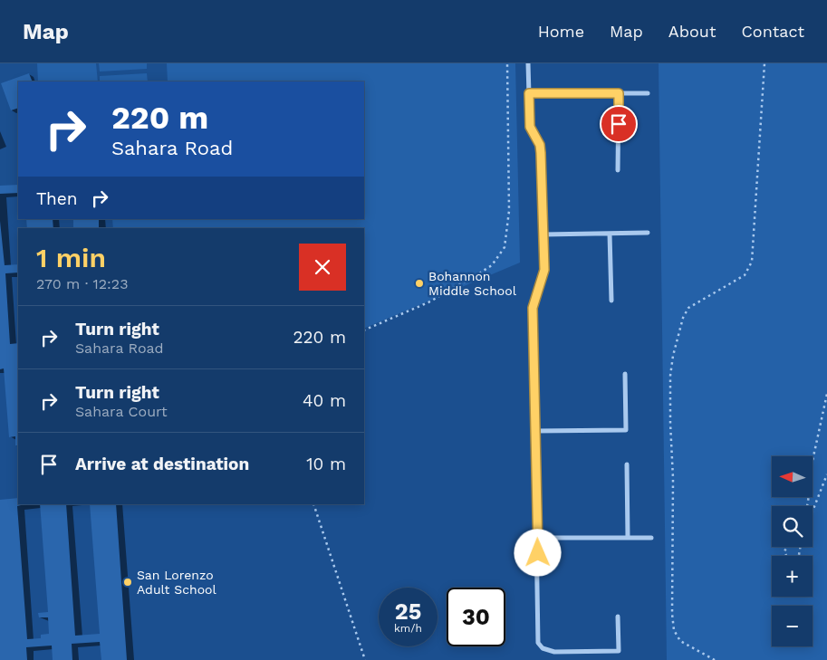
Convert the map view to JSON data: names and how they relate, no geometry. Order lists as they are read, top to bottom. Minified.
{"places":["Bohannon Middle School","San Lorenzo Adult School"],"north":"left","page":{"header":"Map","nav":["Home","Map","About","Contact"],"turn":["220 m","Sahara Road"],"then":"Then","heading":["1 min","270 m · 12:23"],"list":[{"name":"Turn right","note":"Sahara Road","value":"220 m"},{"name":"Turn right","note":"Sahara Court","value":"40 m"},{"name":"Arrive at destination","value":"10 m"}],"map_buttons":["+","−"],"speed":"25 km/h","limit":"30"}}
